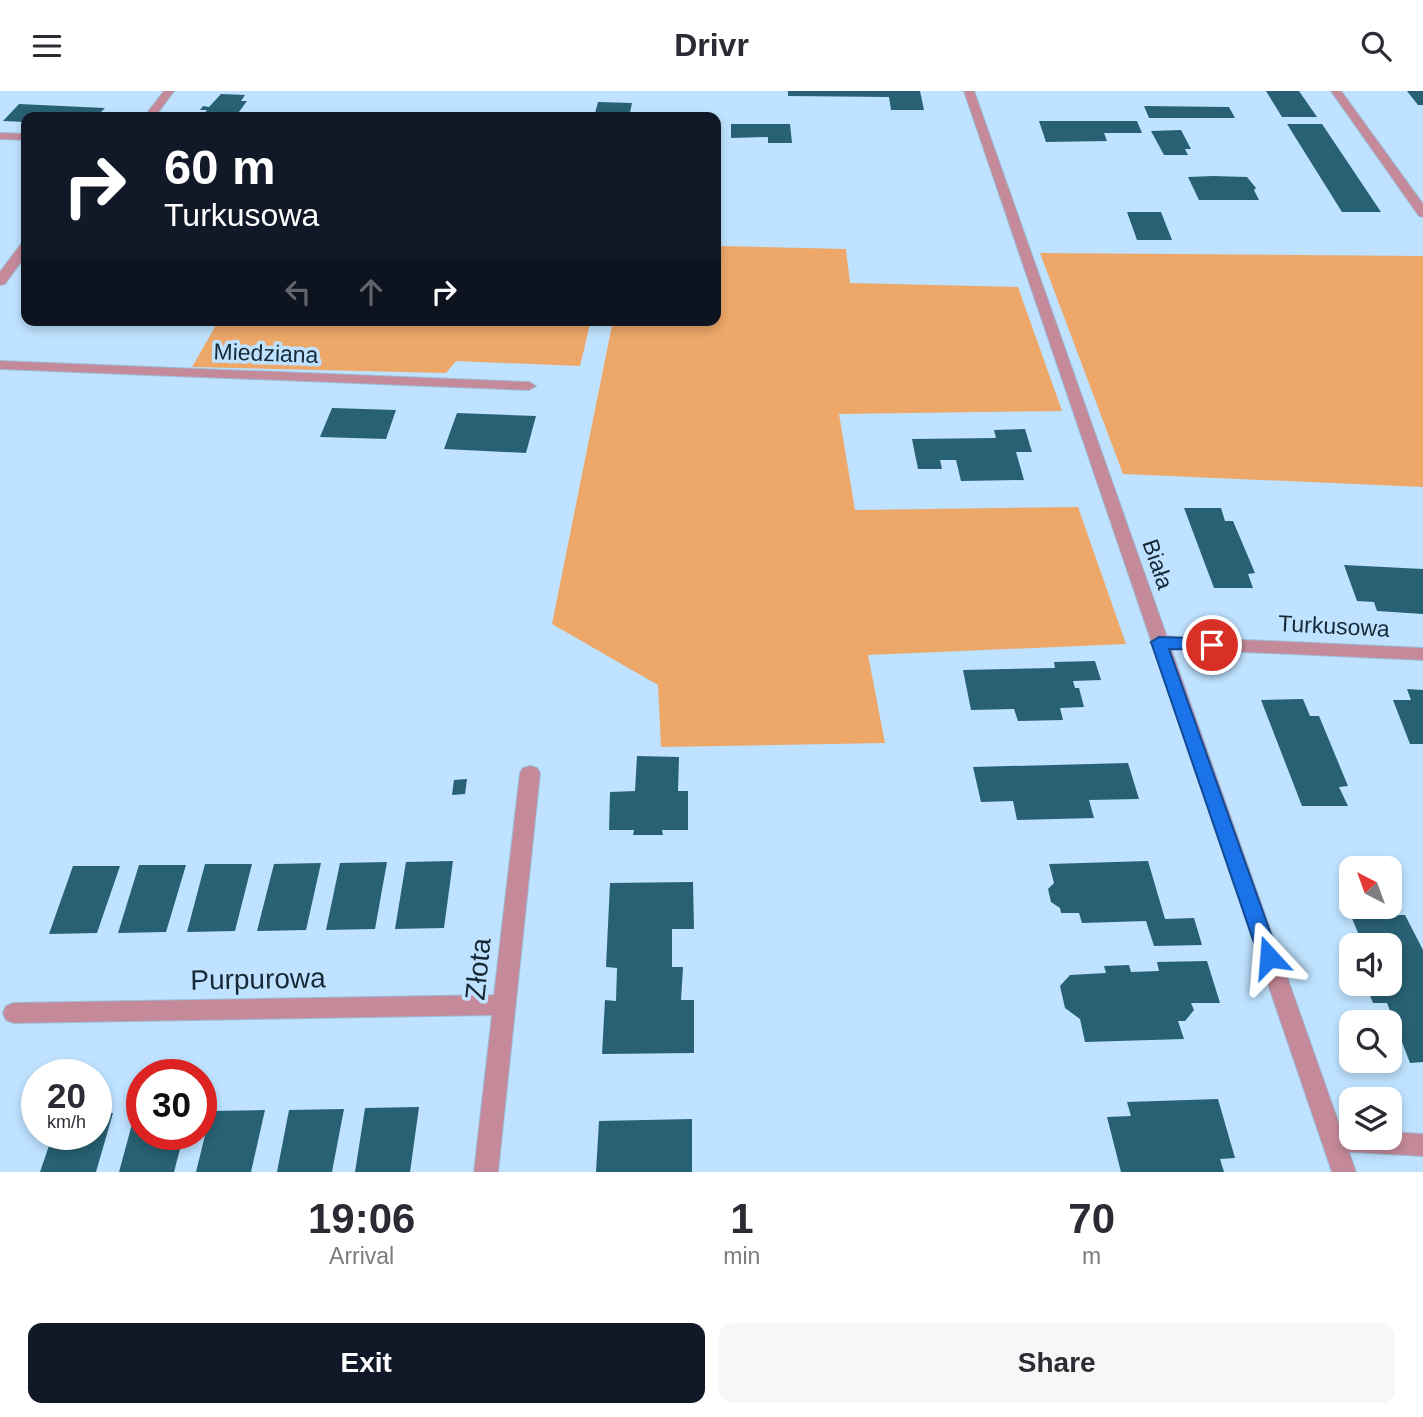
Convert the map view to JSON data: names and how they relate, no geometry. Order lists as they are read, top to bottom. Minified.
{"streets":{"street":["Miedziana","Biała","Turkusowa","Złota","Purpurowa"]},"crossings":[["Biała","Turkusowa"],["Złota","Purpurowa"]],"north":"top left","page":{"header":"Drivr","turn":["60 m","Turkusowa"],"speed":"20 km/h","limit":"30","eta":["19:06","Arrival","1","min","70","m"],"buttons":["Exit","Share"]}}
